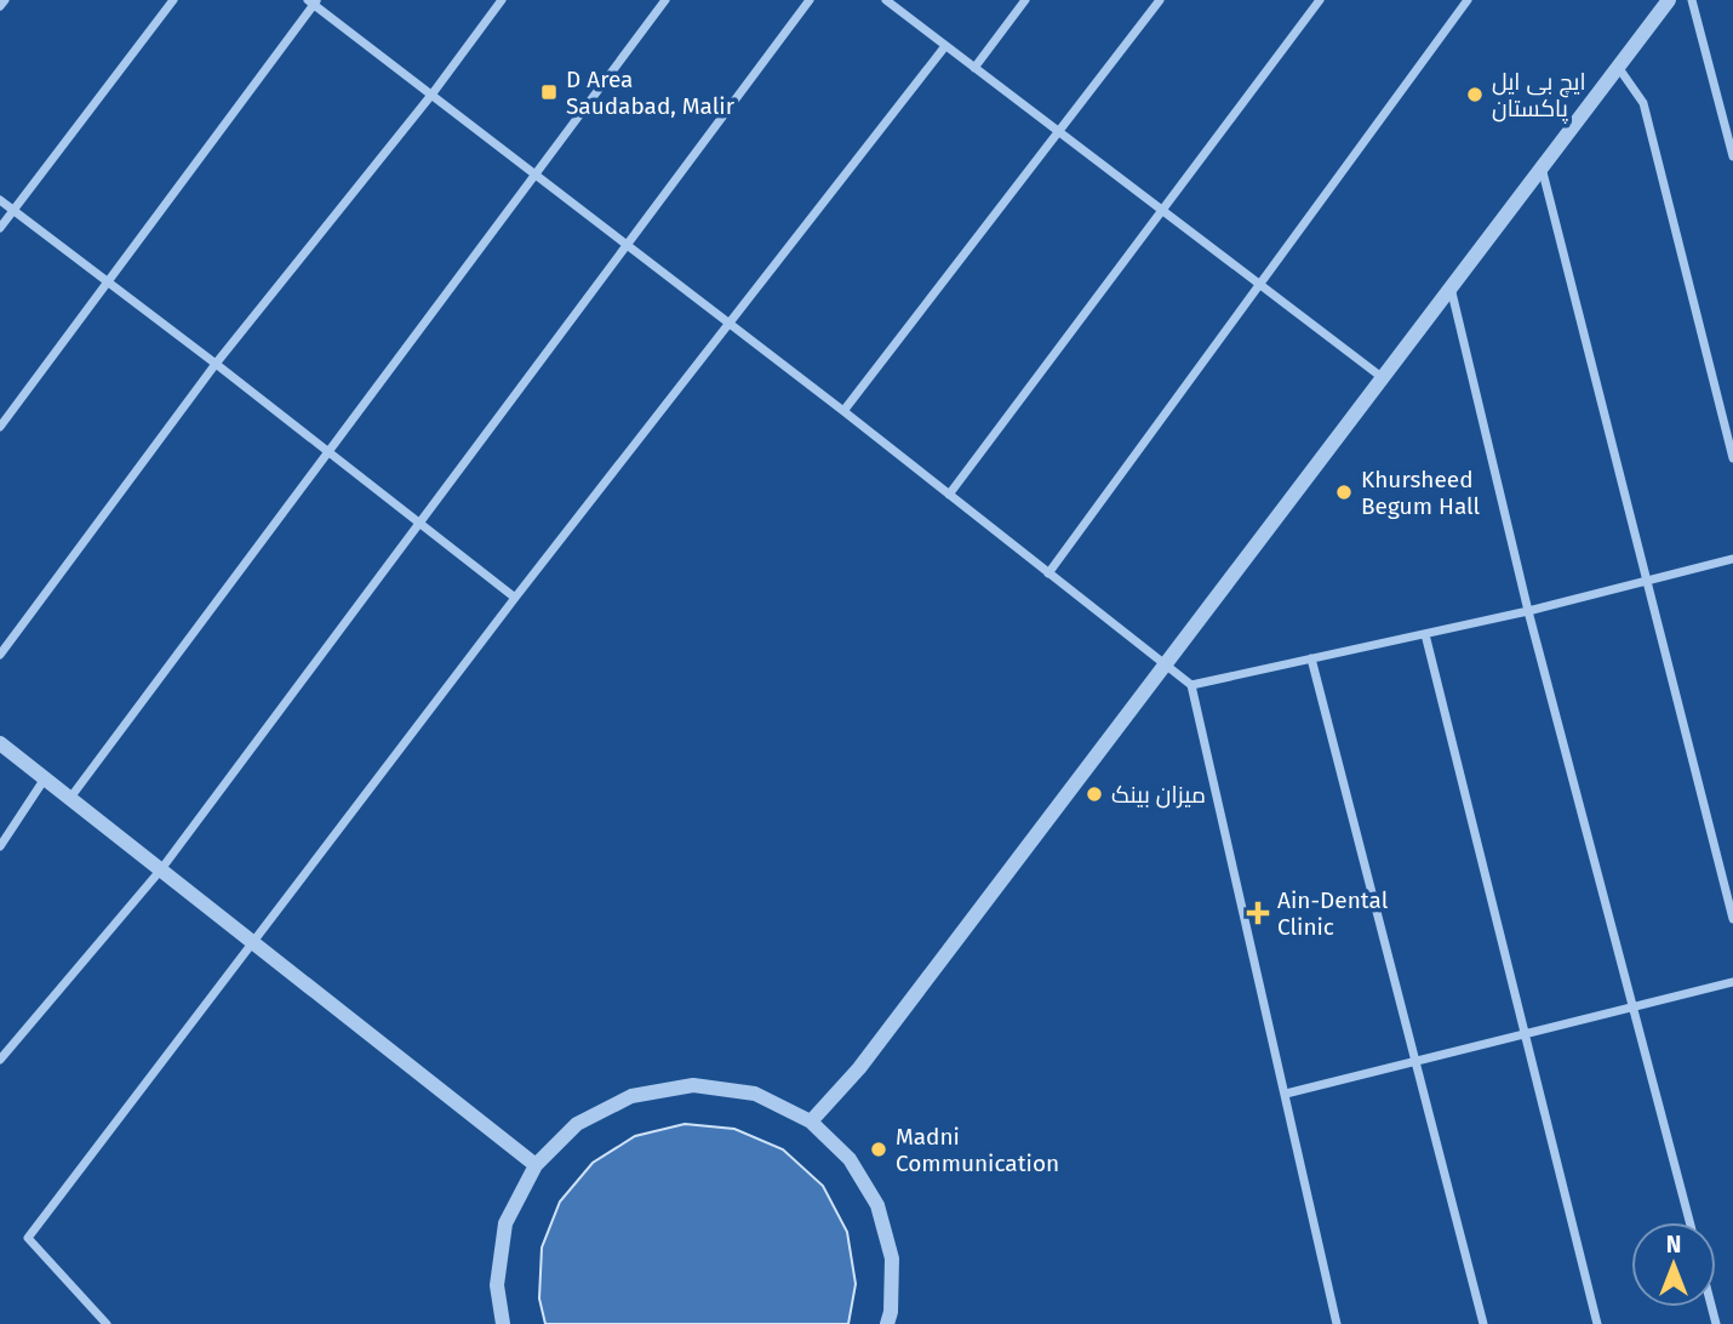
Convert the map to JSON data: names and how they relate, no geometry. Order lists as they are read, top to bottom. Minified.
{"places":{"transit":["D Area Saudabad, Malir"],"other":["ایچ بی ایل پاکستان","Khursheed Begum Hall","میزان بینک","Madni Communication"],"health":["Ain-Dental Clinic"]},"north":"top"}
